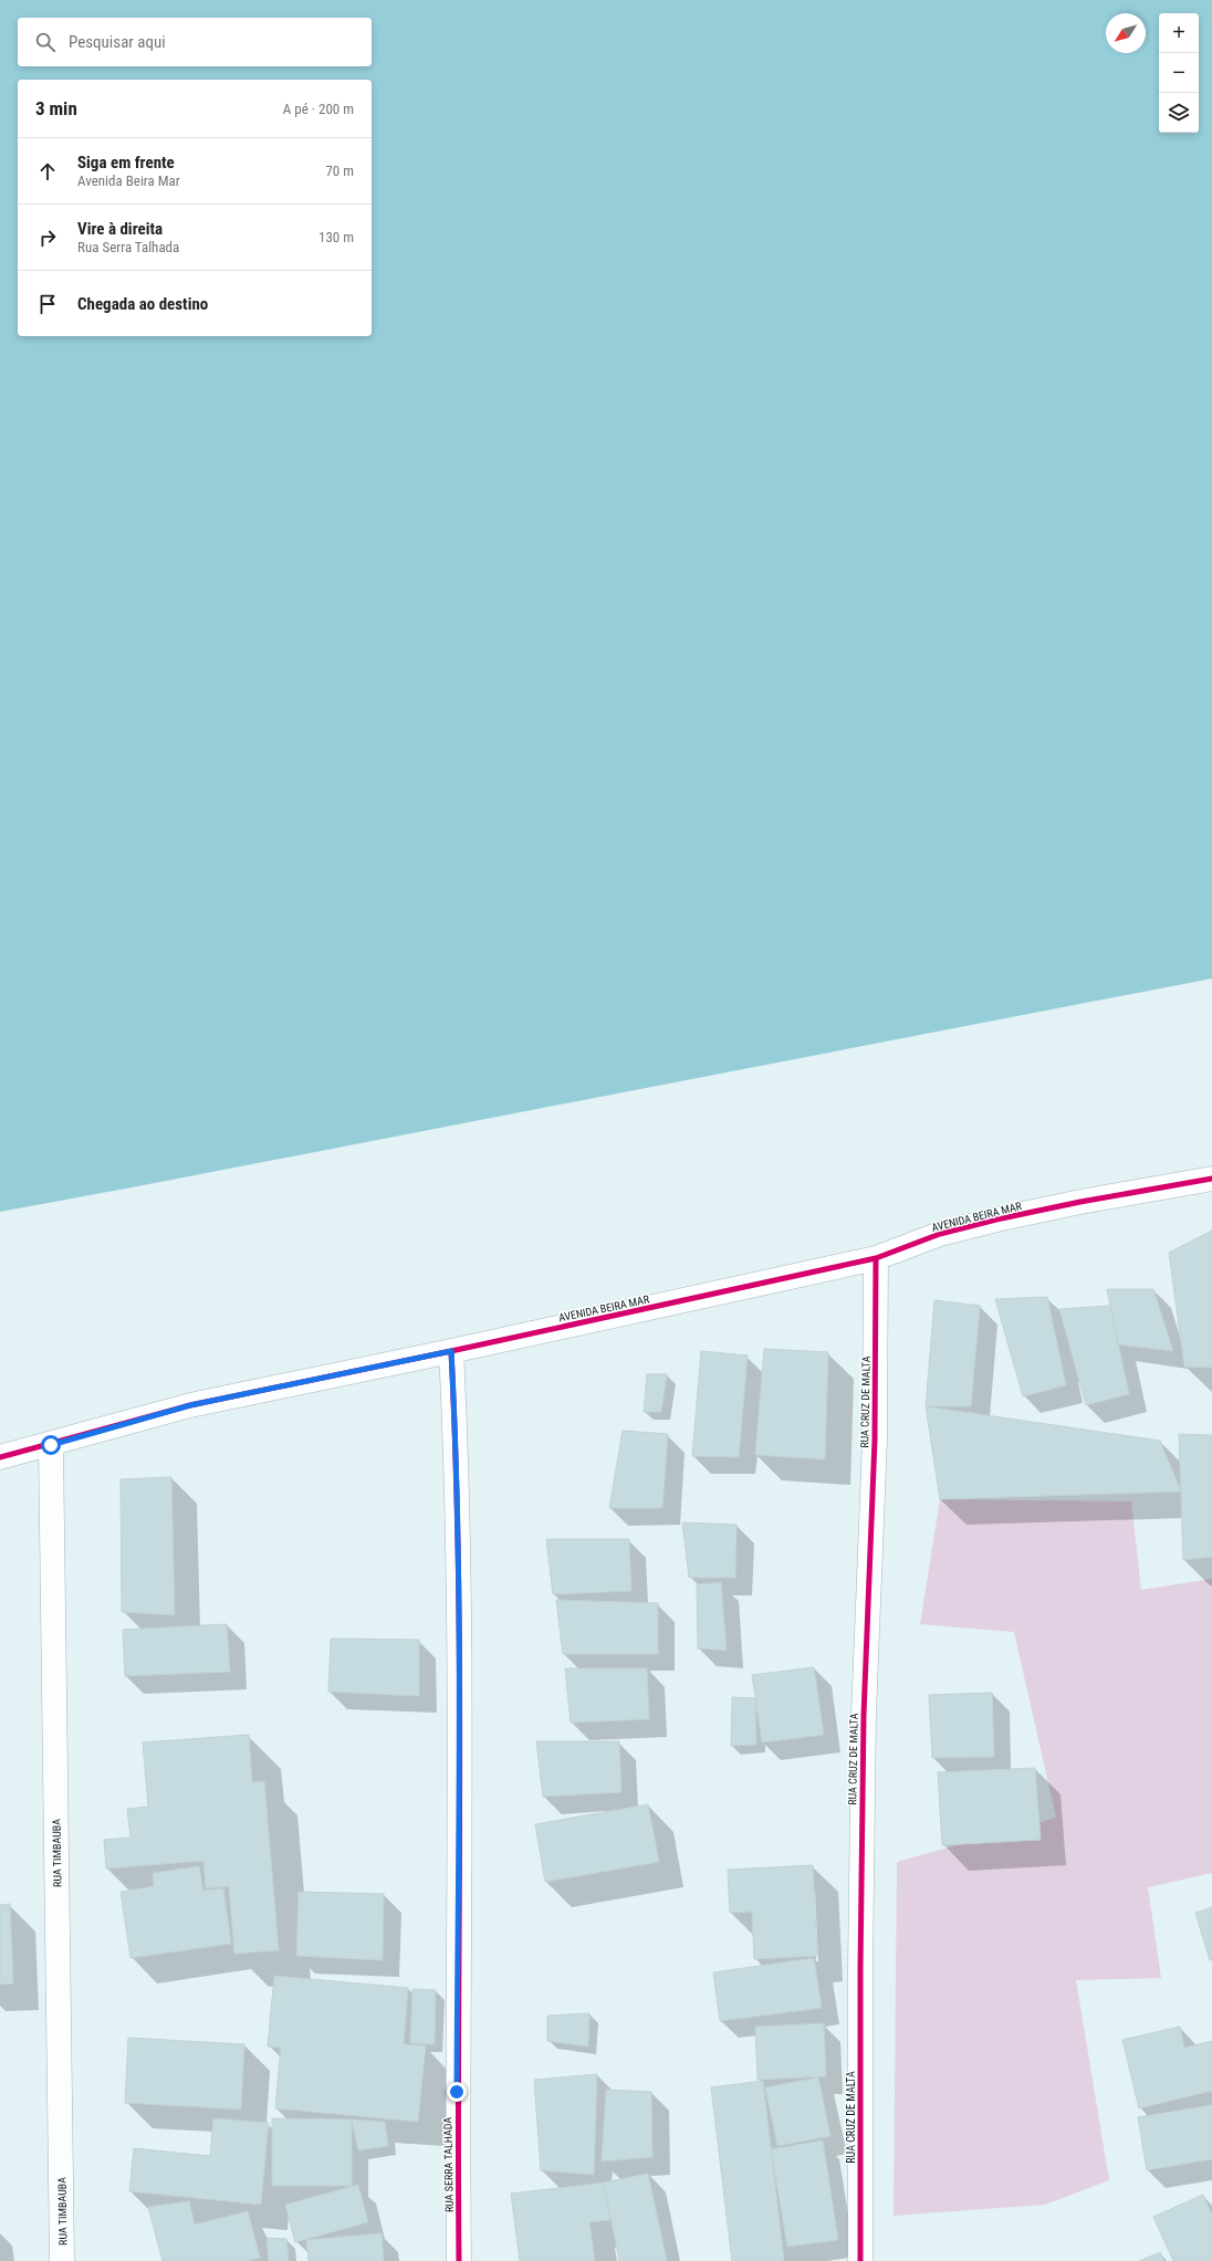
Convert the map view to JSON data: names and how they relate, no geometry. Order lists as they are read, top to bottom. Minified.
{"streets":{"street":["AVENIDA BEIRA MAR","RUA CRUZ DE MALTA","RUA TIMBAUBA","RUA SERRA TALHADA"]},"crossings":[["AVENIDA BEIRA MAR","RUA CRUZ DE MALTA"],["AVENIDA BEIRA MAR","RUA TIMBAUBA"],["AVENIDA BEIRA MAR","RUA SERRA TALHADA"]],"north":"bottom left","page":{"map_buttons":["+","−"],"search":"Pesquisar aqui","heading":["3 min","A pé · 200 m"],"list":[["Siga em frente","Avenida Beira Mar","70 m"],["Vire à direita","Rua Serra Talhada","130 m"],"Chegada ao destino"]}}
